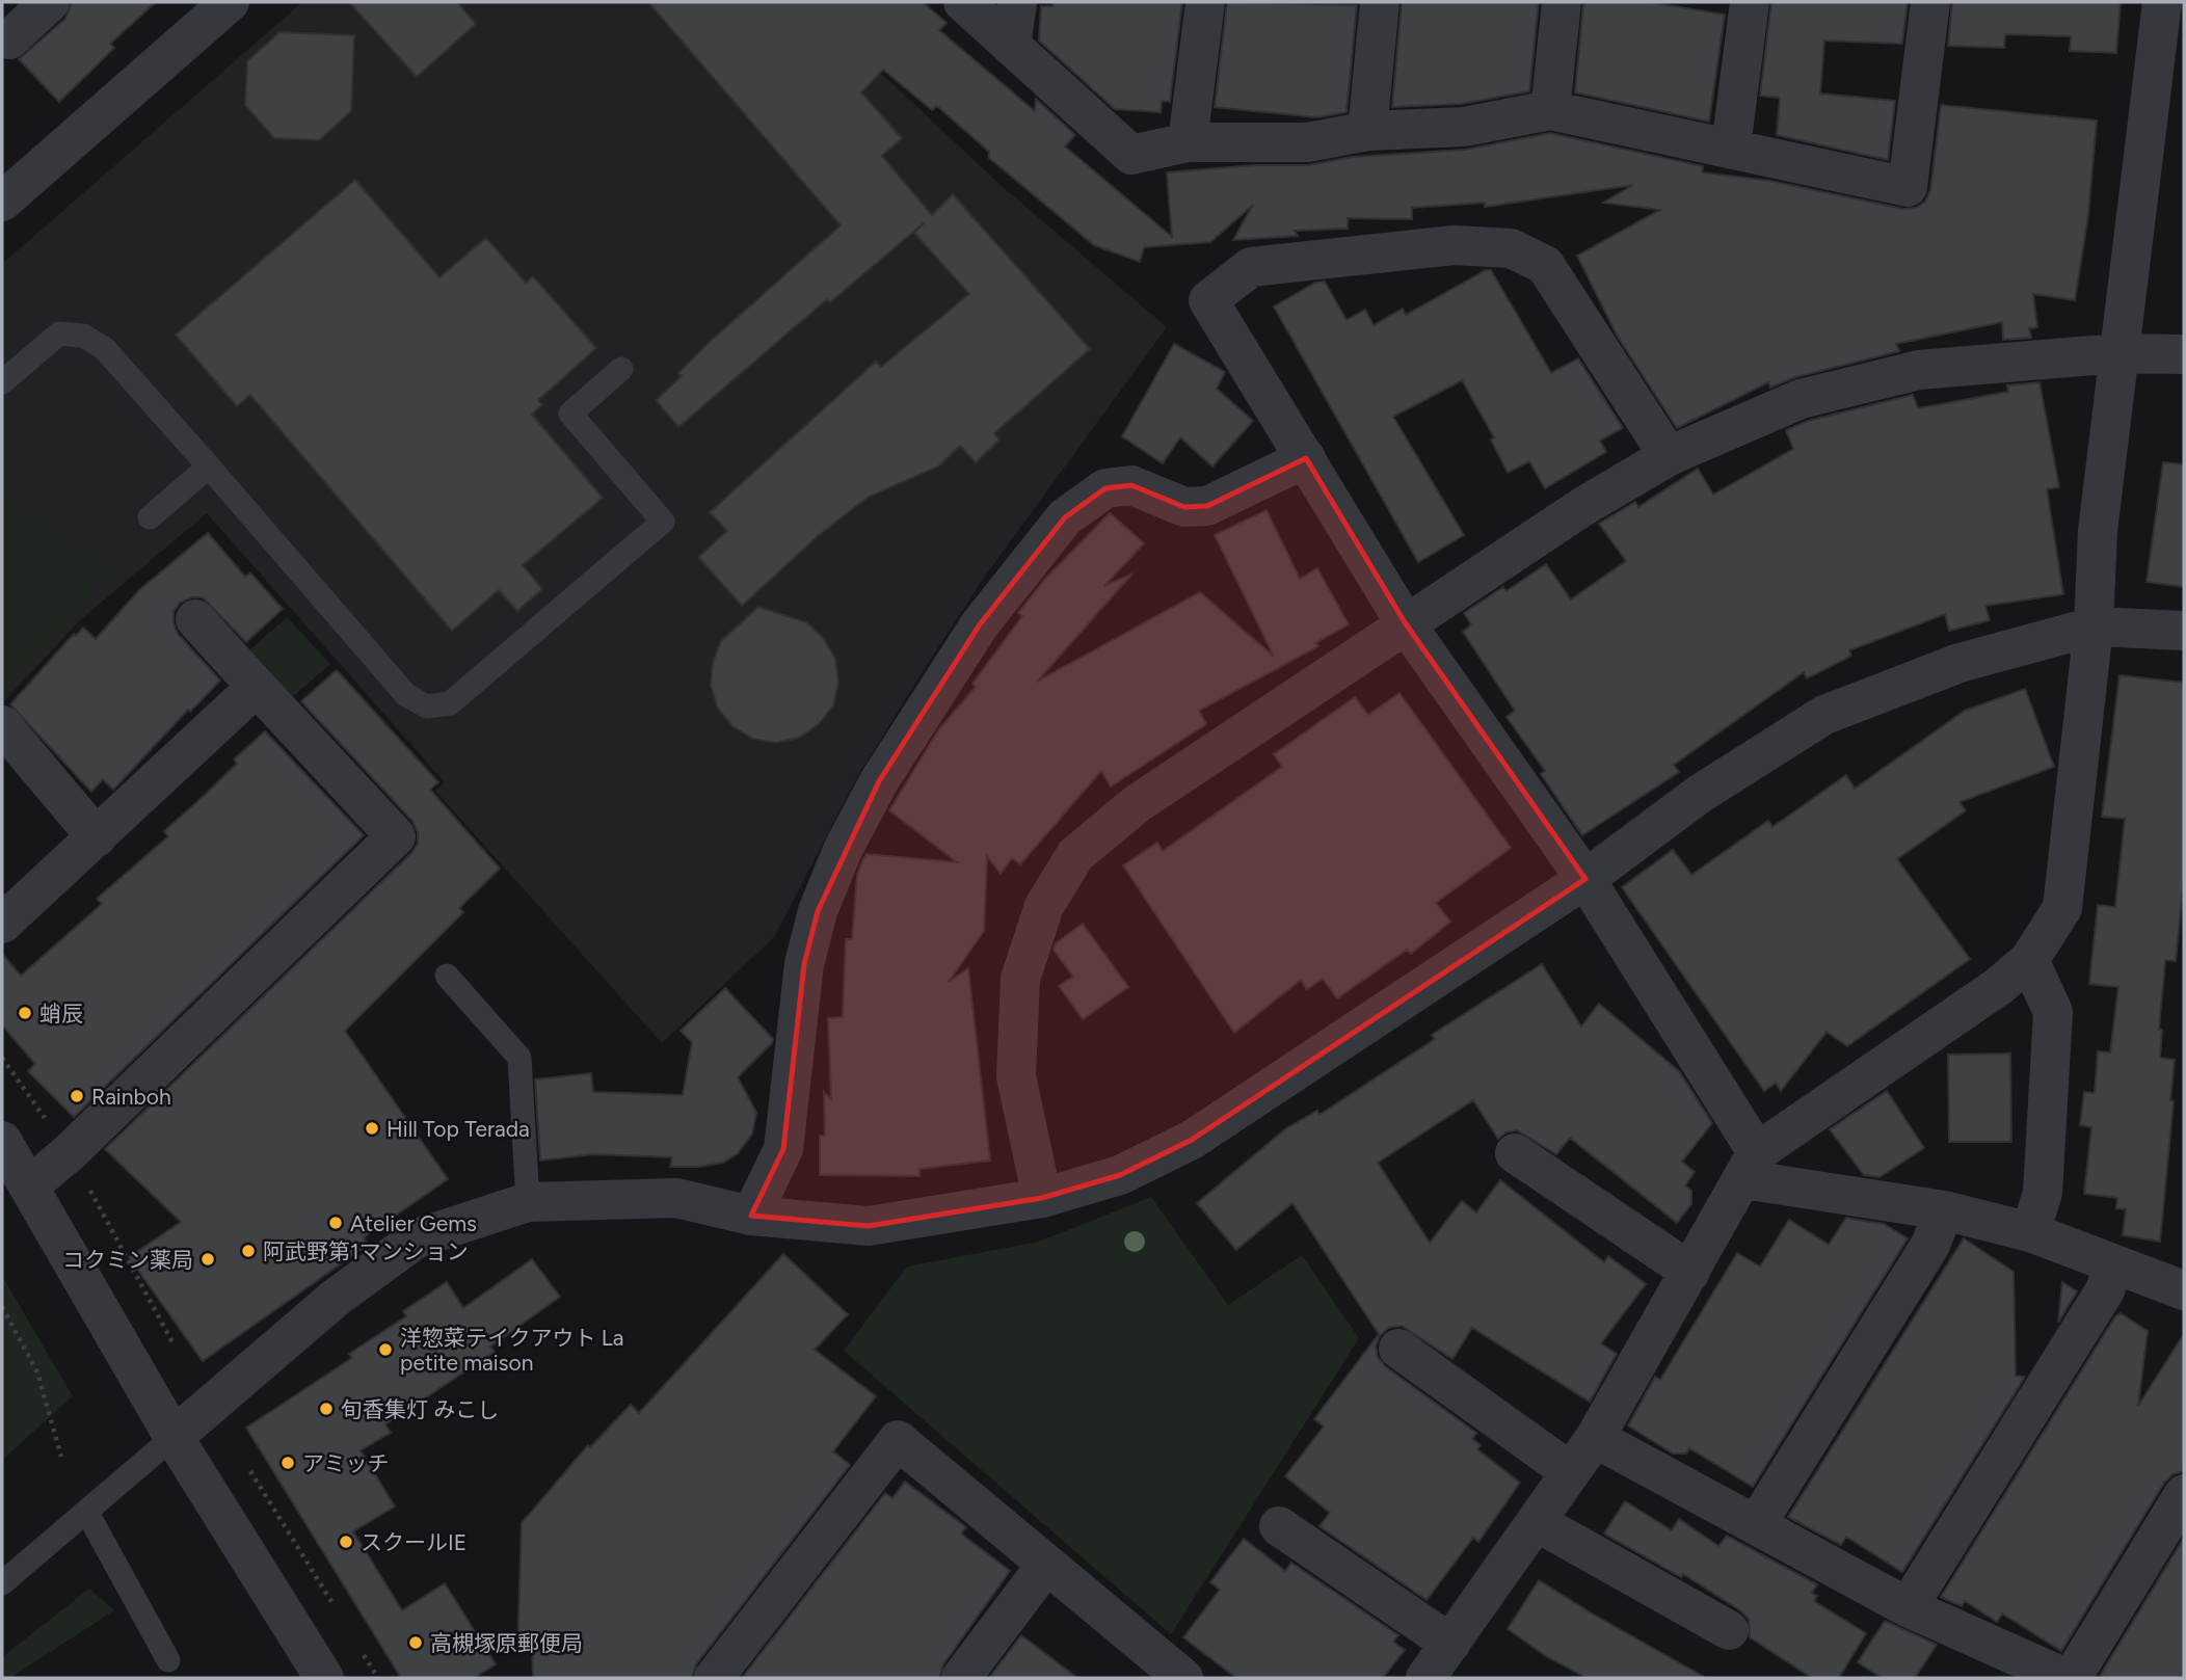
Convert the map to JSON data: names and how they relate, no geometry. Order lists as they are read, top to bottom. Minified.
{"places":["蛸辰","Rainboh","Hill Top Terada","Atelier Gems","阿武野第1マンション","コクミン薬局","洋惣菜テイクアウト La petite maison","旬香集灯 みこし","アミッチ","スクールIE","高槻塚原郵便局"]}
